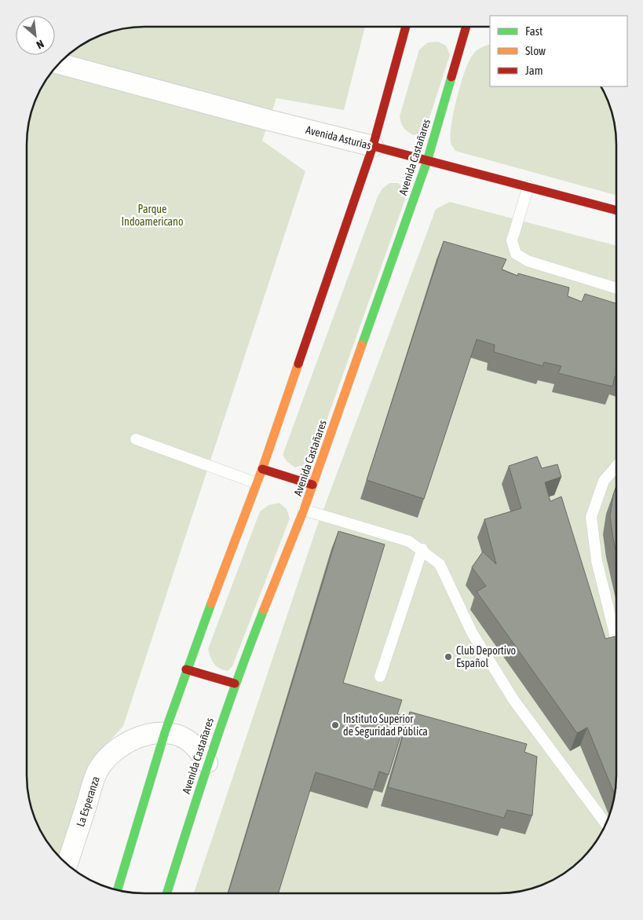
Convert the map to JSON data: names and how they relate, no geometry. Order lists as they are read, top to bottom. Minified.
{"streets":{"main road":["Avenida Asturias","Avenida Castañares"],"street":["La Esperanza"]},"crossings":[["Avenida Asturias","Avenida Castañares"],["Avenida Castañares","La Esperanza"]],"parks":["Parque Indoamericano"],"places":["Club Deportivo Español","Instituto Superior de Seguridad Pública"],"legend":["Fast","Slow","Jam"],"north":"bottom right"}
